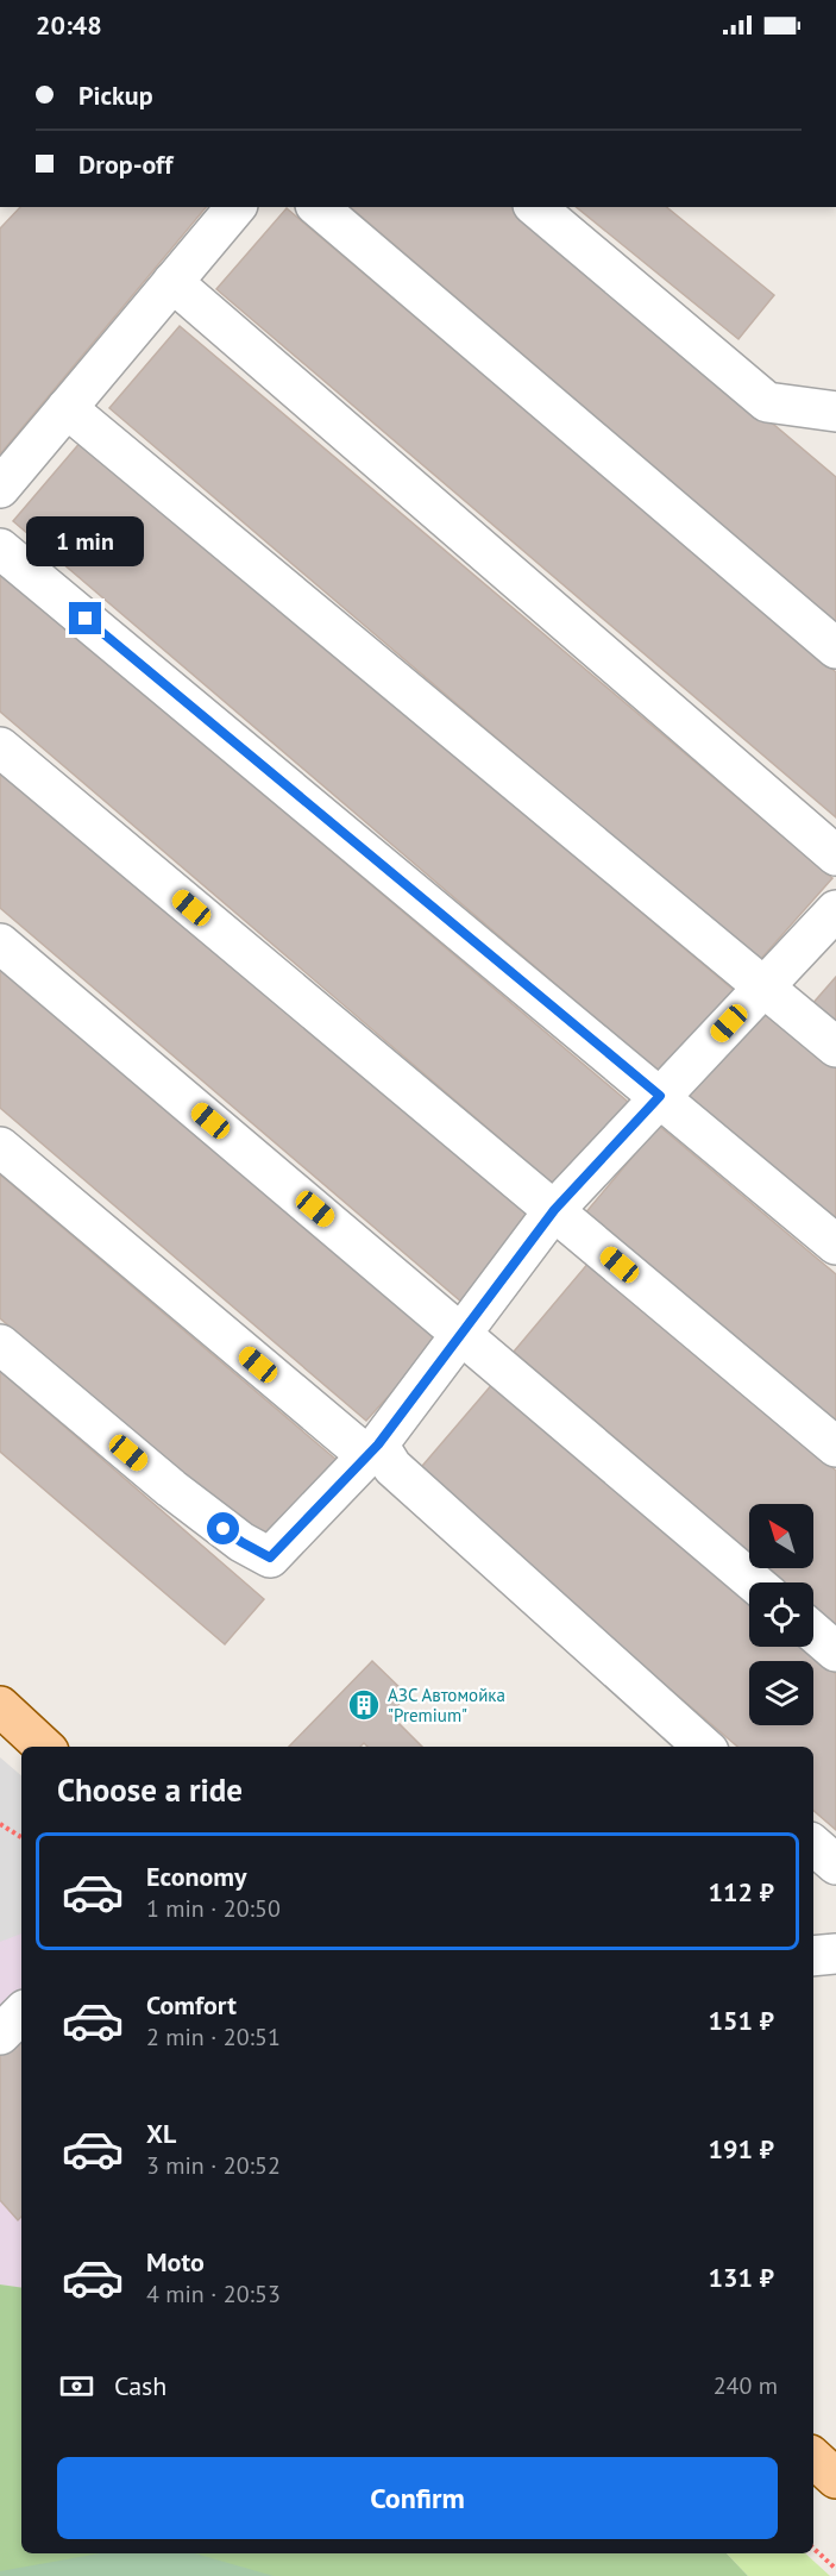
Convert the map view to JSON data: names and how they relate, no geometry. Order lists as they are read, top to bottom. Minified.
{"places":{"building":["АЗС Автомойка \"Premium\""]},"north":"top left","page":{"status":"20:48","banner":["Pickup","Drop-off"],"bubble":"1 min","heading":"Choose a ride","list":[{"name":"Economy","note":"1 min · 20:50","value":"112 ₽"},{"name":"Comfort","note":"2 min · 20:51","value":"151 ₽"},{"name":"XL","note":"3 min · 20:52","value":"191 ₽"},{"name":"Moto","note":"4 min · 20:53","value":"131 ₽"}],"pay":["Cash","240 m"],"buttons":"Confirm"}}
